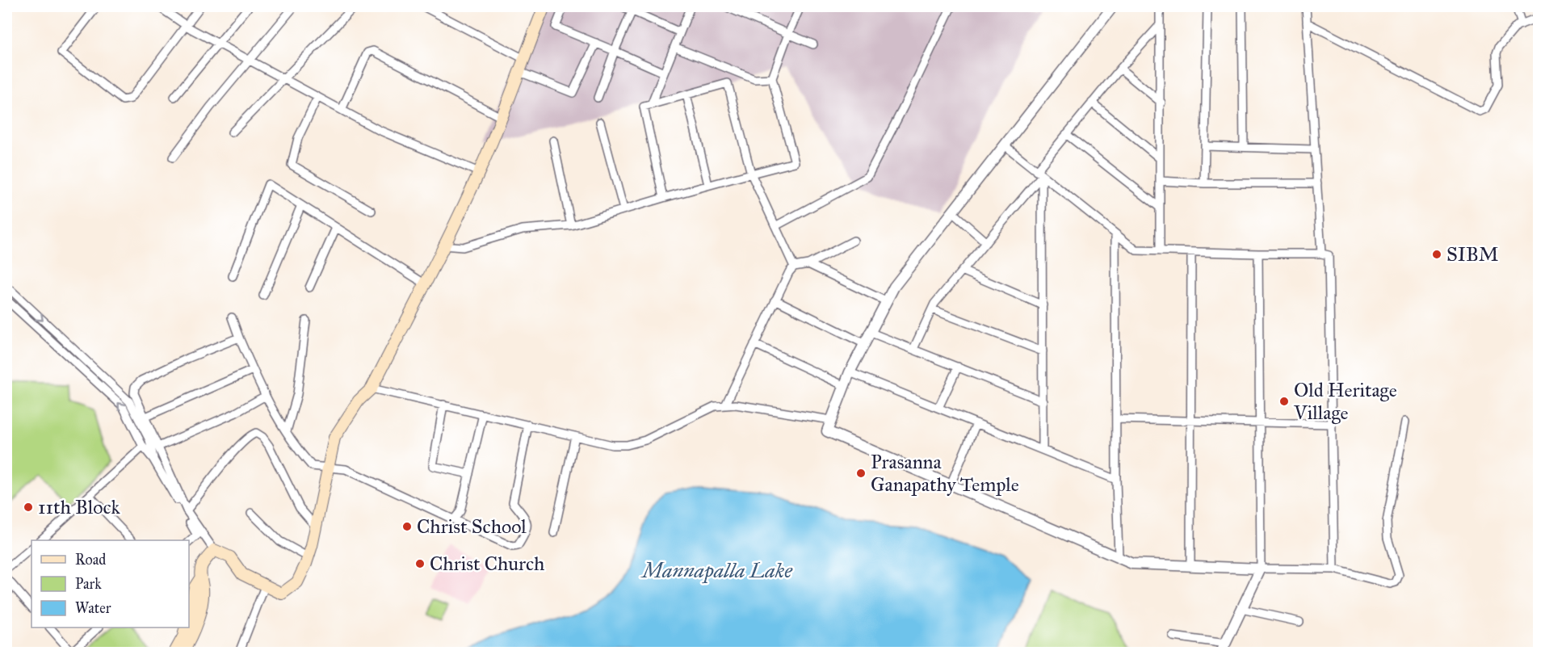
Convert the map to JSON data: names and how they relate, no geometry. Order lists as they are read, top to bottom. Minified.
{"water":["Mannapalla Lake"],"places":["SIBM","Old Heritage Village","Prasanna Ganapathy Temple","11th Block","Christ School","Christ Church"],"legend":["Road","Park","Water"]}
